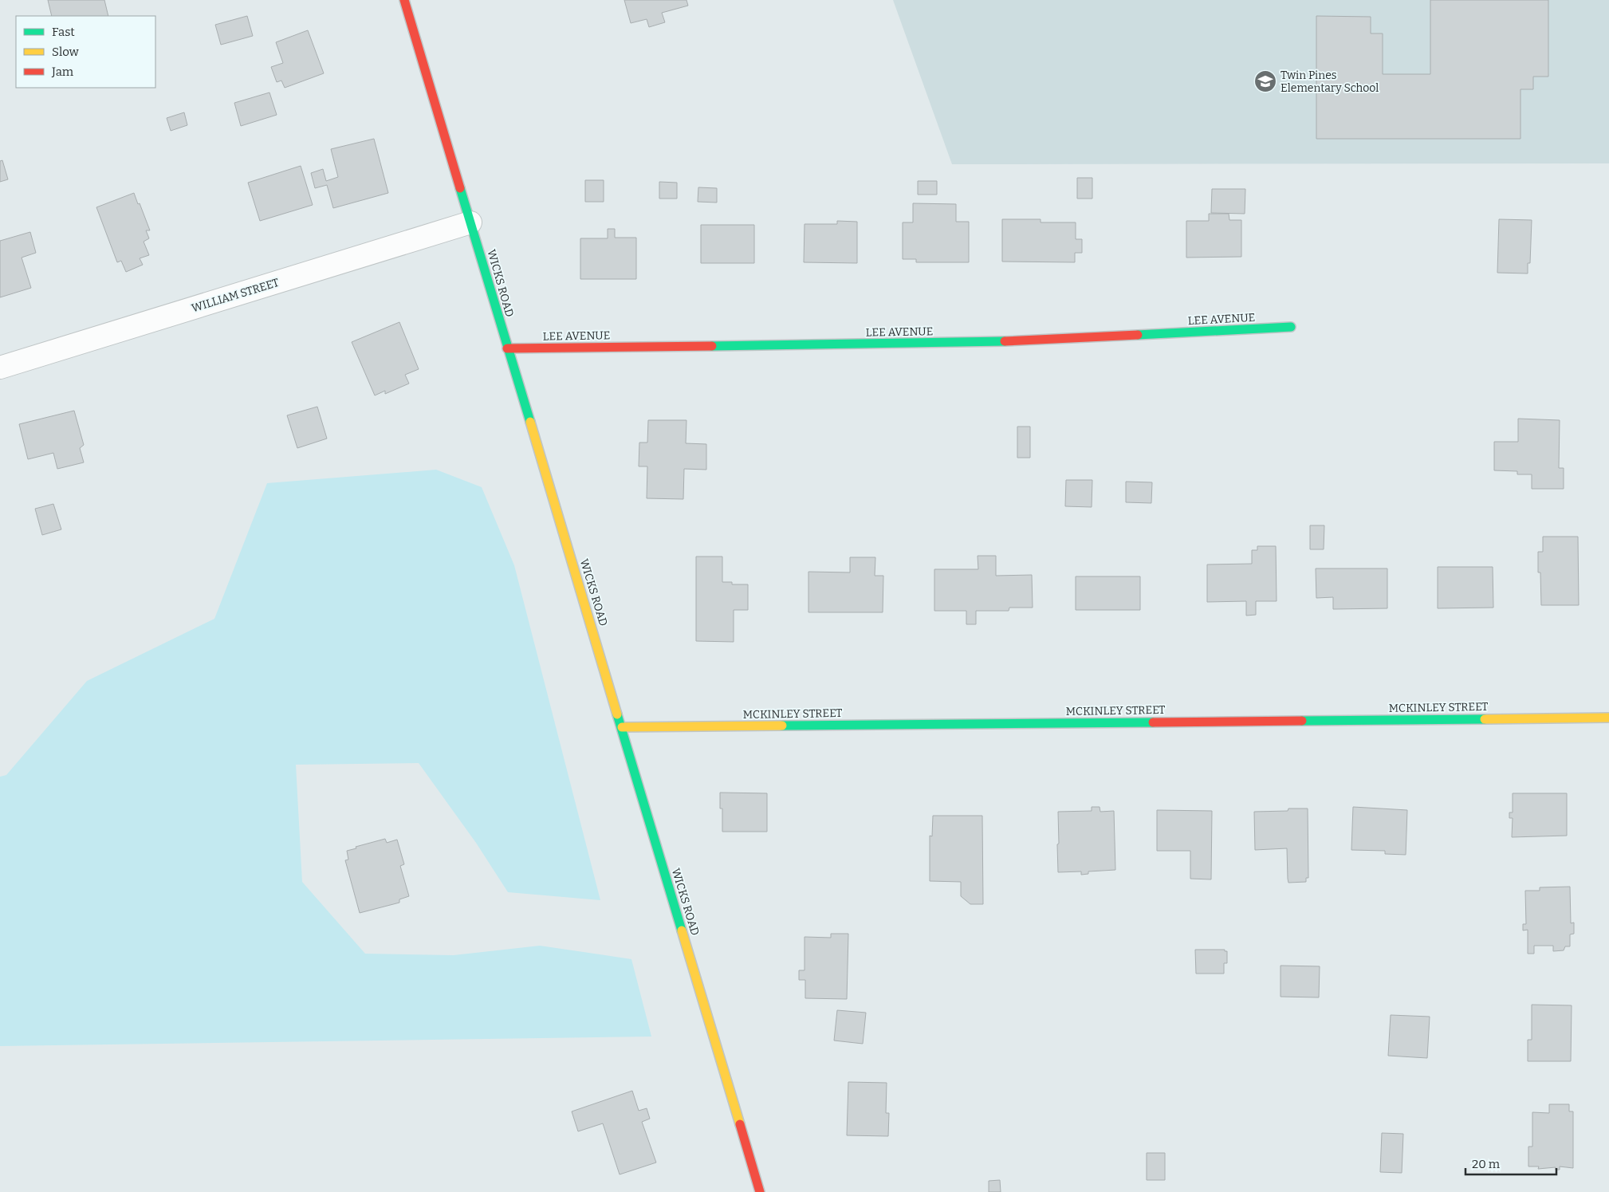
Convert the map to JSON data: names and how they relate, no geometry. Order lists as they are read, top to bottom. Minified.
{"streets":{"street":["WICKS ROAD","WILLIAM STREET","LEE AVENUE","MCKINLEY STREET"]},"crossings":[["WICKS ROAD","WILLIAM STREET"],["WICKS ROAD","LEE AVENUE"],["WICKS ROAD","MCKINLEY STREET"]],"places":{"school or university":["Twin Pines Elementary School"]},"legend":["Fast","Slow","Jam"],"scale_bar":"20 m"}
